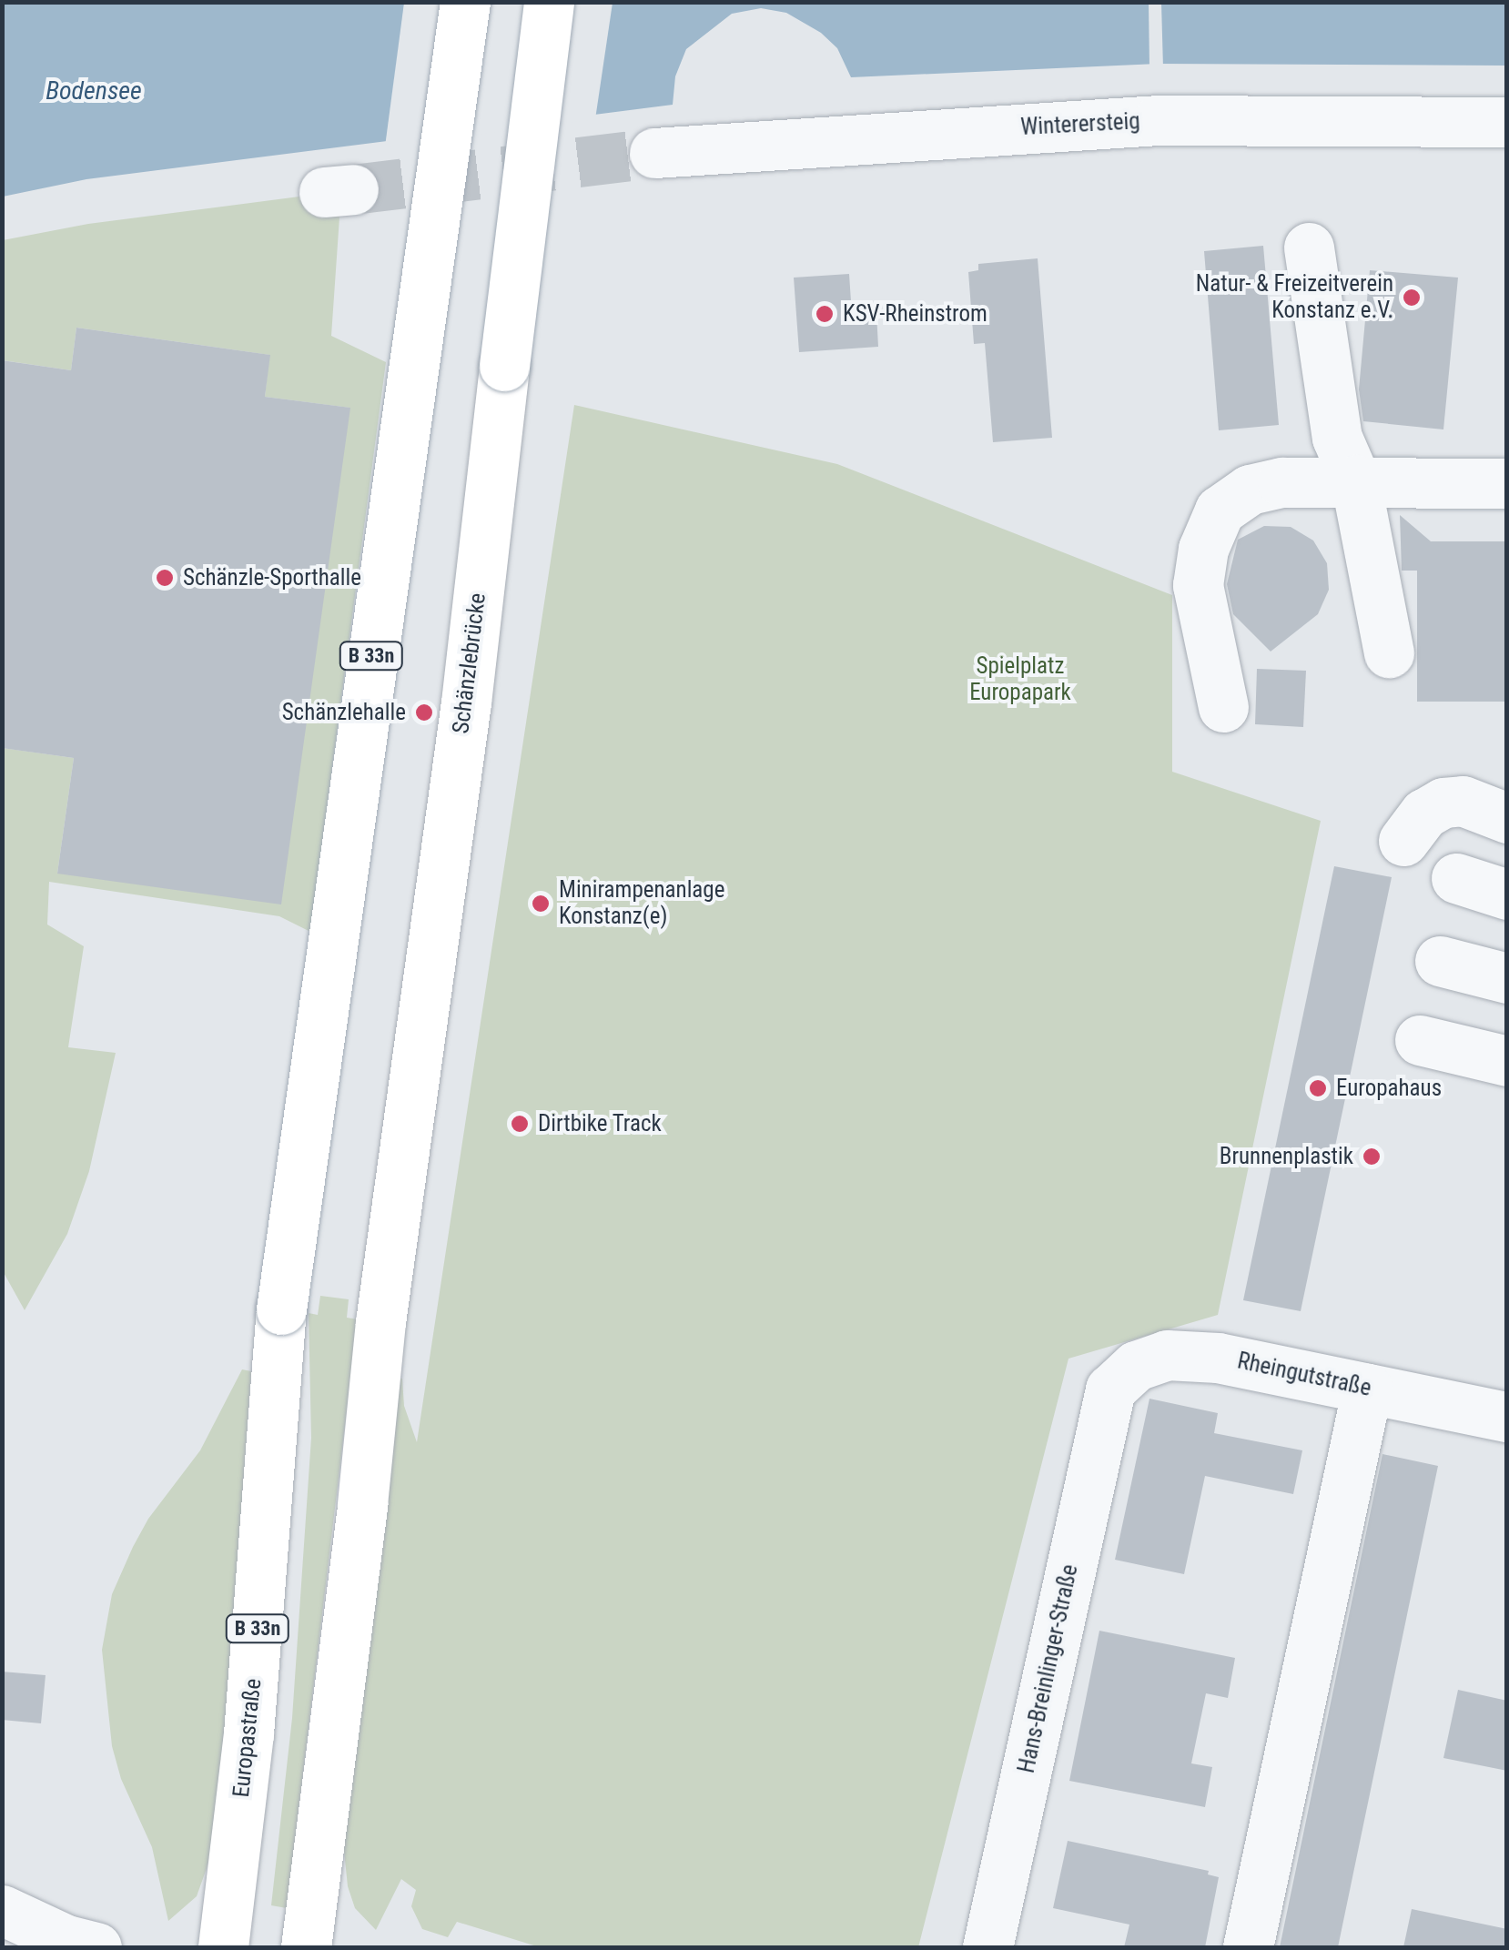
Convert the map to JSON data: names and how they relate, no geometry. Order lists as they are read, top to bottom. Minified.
{"streets":{"main road":["B 33n","Schänzlebrücke","Europastraße"],"street":["Winterersteig","Rheingutstraße","Hans-Breinlinger-Straße"]},"crossings":[["Rheingutstraße","Hans-Breinlinger-Straße"]],"water":["Bodensee"],"parks":["Spielplatz Europapark"],"places":["Natur- & Freizeitverein Konstanz e.V.","KSV-Rheinstrom","Schänzle-Sporthalle","Schänzlehalle","Minirampenanlage Konstanz(e)","Europahaus","Dirtbike Track","Brunnenplastik"]}
